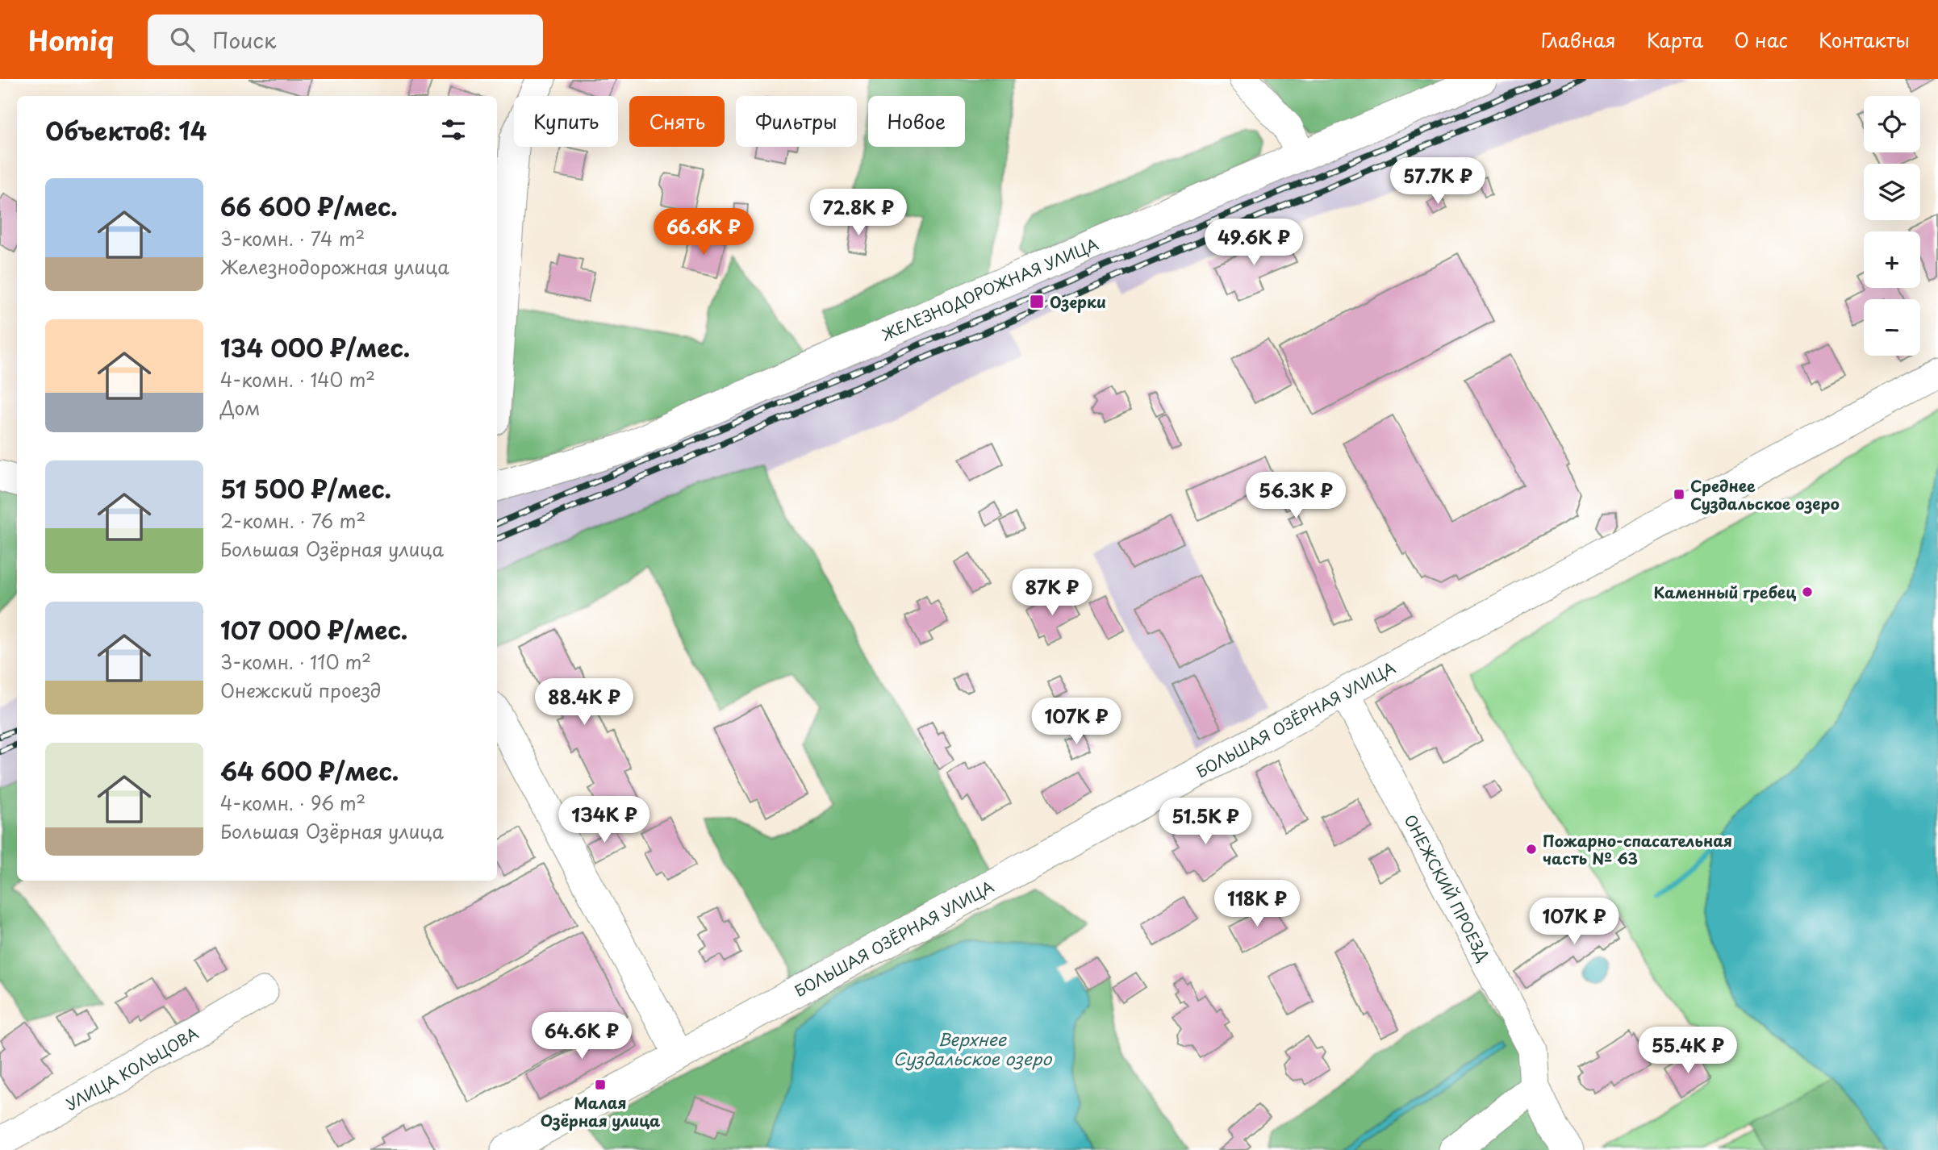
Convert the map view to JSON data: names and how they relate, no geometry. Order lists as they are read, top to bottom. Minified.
{"streets":{"street":["ЖЕЛЕЗНОДОРОЖНАЯ УЛИЦА","БОЛЬШАЯ ОЗЁРНАЯ УЛИЦА","ОНЕЖСКИЙ ПРОЕЗД","УЛИЦА КОЛЬЦОВА"]},"crossings":[["БОЛЬШАЯ ОЗЁРНАЯ УЛИЦА","ОНЕЖСКИЙ ПРОЕЗД"]],"water":["Верхнее Суздальское озеро"],"places":{"transit":["Озерки","Среднее Суздальское озеро","Малая Озёрная улица"],"other":["Каменный гребец","Пожарно-спасательная часть № 63"]},"page":{"header":"Homiq","search":"Поиск","nav":["Главная","Карта","О нас","Контакты"],"map_buttons":["+","−"],"chip":["Купить","Снять","Фильтры","Новое"],"heading":"Объектов: 14","price":["57.7K ₽","72.8K ₽","66.6K ₽","49.6K ₽","56.3K ₽","87K ₽","88.4K ₽","107K ₽","134K ₽","51.5K ₽","118K ₽","107K ₽","64.6K ₽","55.4K ₽"],"list":[{"name":"66 600 ₽/мес.","note":"3-комн. · 74 m² · Железнодорожная улица"},{"name":"134 000 ₽/мес.","note":"4-комн. · 140 m² · Дом"},{"name":"51 500 ₽/мес.","note":"2-комн. · 76 m² · Большая Озёрная улица"},{"name":"107 000 ₽/мес.","note":"3-комн. · 110 m² · Онежский проезд"},{"name":"64 600 ₽/мес.","note":"4-комн. · 96 m² · Большая Озёрная улица"}]}}
